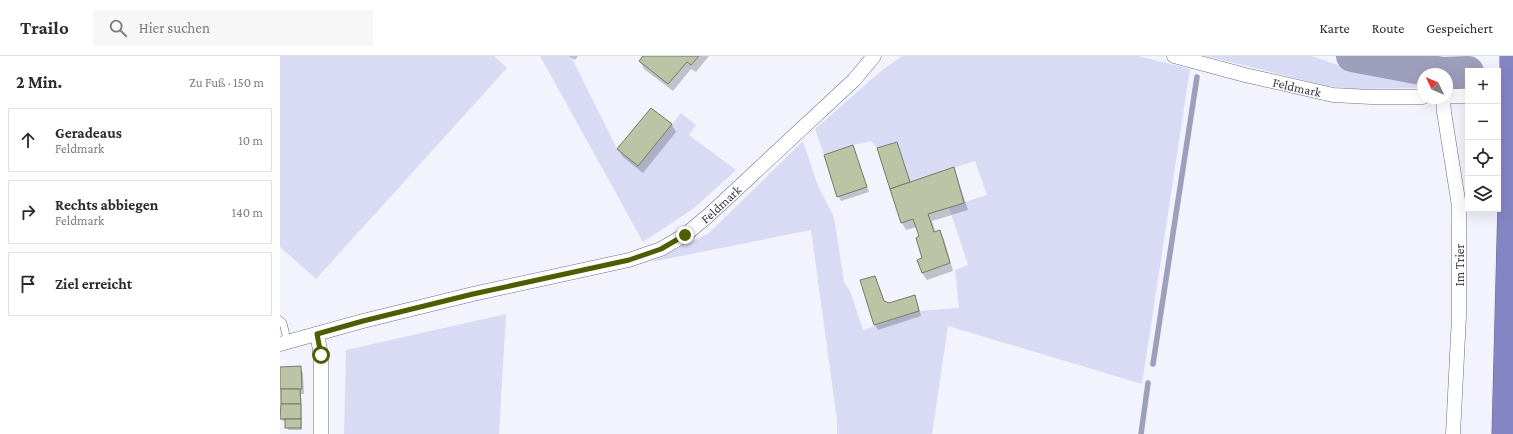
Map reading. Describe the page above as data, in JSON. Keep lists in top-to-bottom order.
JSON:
{
  "streets": {
    "street": ["Feldmark", "Im Trier"]
  },
  "north": "top left",
  "page": {
    "header": "Trailo",
    "search": "Hier suchen",
    "nav": ["Karte", "Route", "Gespeichert"],
    "heading": ["2 Min.", "Zu Fuß · 150 m"],
    "map_buttons": ["+", "−"],
    "list": [
      ["Geradeaus", "Feldmark", "10 m"],
      ["Rechts abbiegen", "Feldmark", "140 m"],
      "Ziel erreicht"
    ]
  }
}
